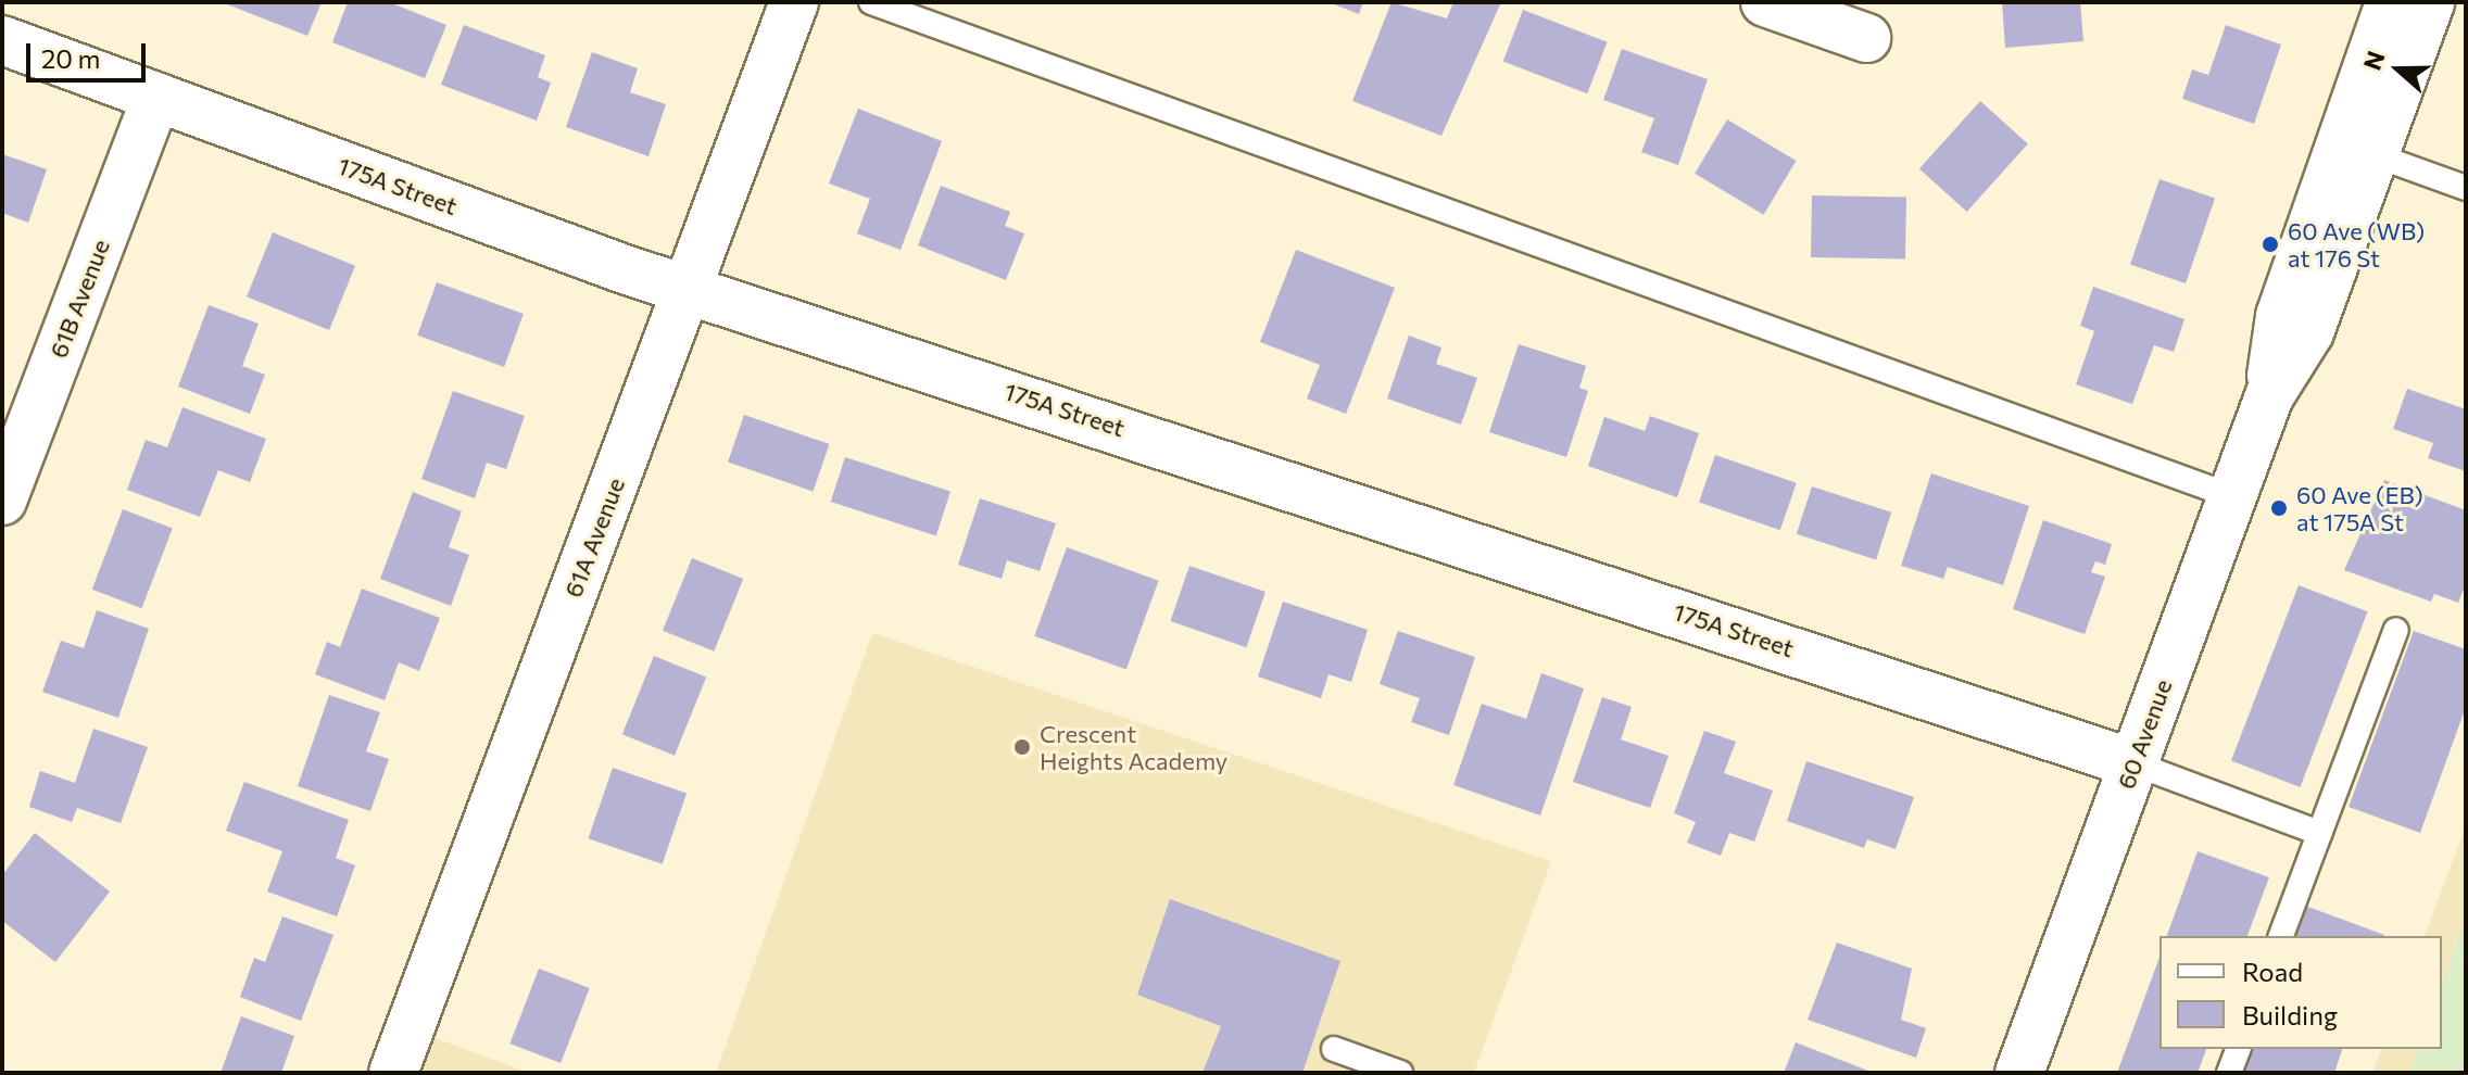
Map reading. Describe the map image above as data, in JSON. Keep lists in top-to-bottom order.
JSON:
{
  "streets": {
    "street": [
      "175A Street",
      "61B Avenue",
      "61A Avenue",
      "60 Avenue"
    ]
  },
  "crossings": [
    ["175A Street", "61B Avenue"],
    ["175A Street", "61A Avenue"],
    ["175A Street", "60 Avenue"]
  ],
  "places": ["60 Ave (WB) at 176 St", "60 Ave (EB) at 175A St", "Crescent Heights Academy"],
  "legend": ["Road", "Building"],
  "scale_bar": "20 m",
  "north": "left"
}
